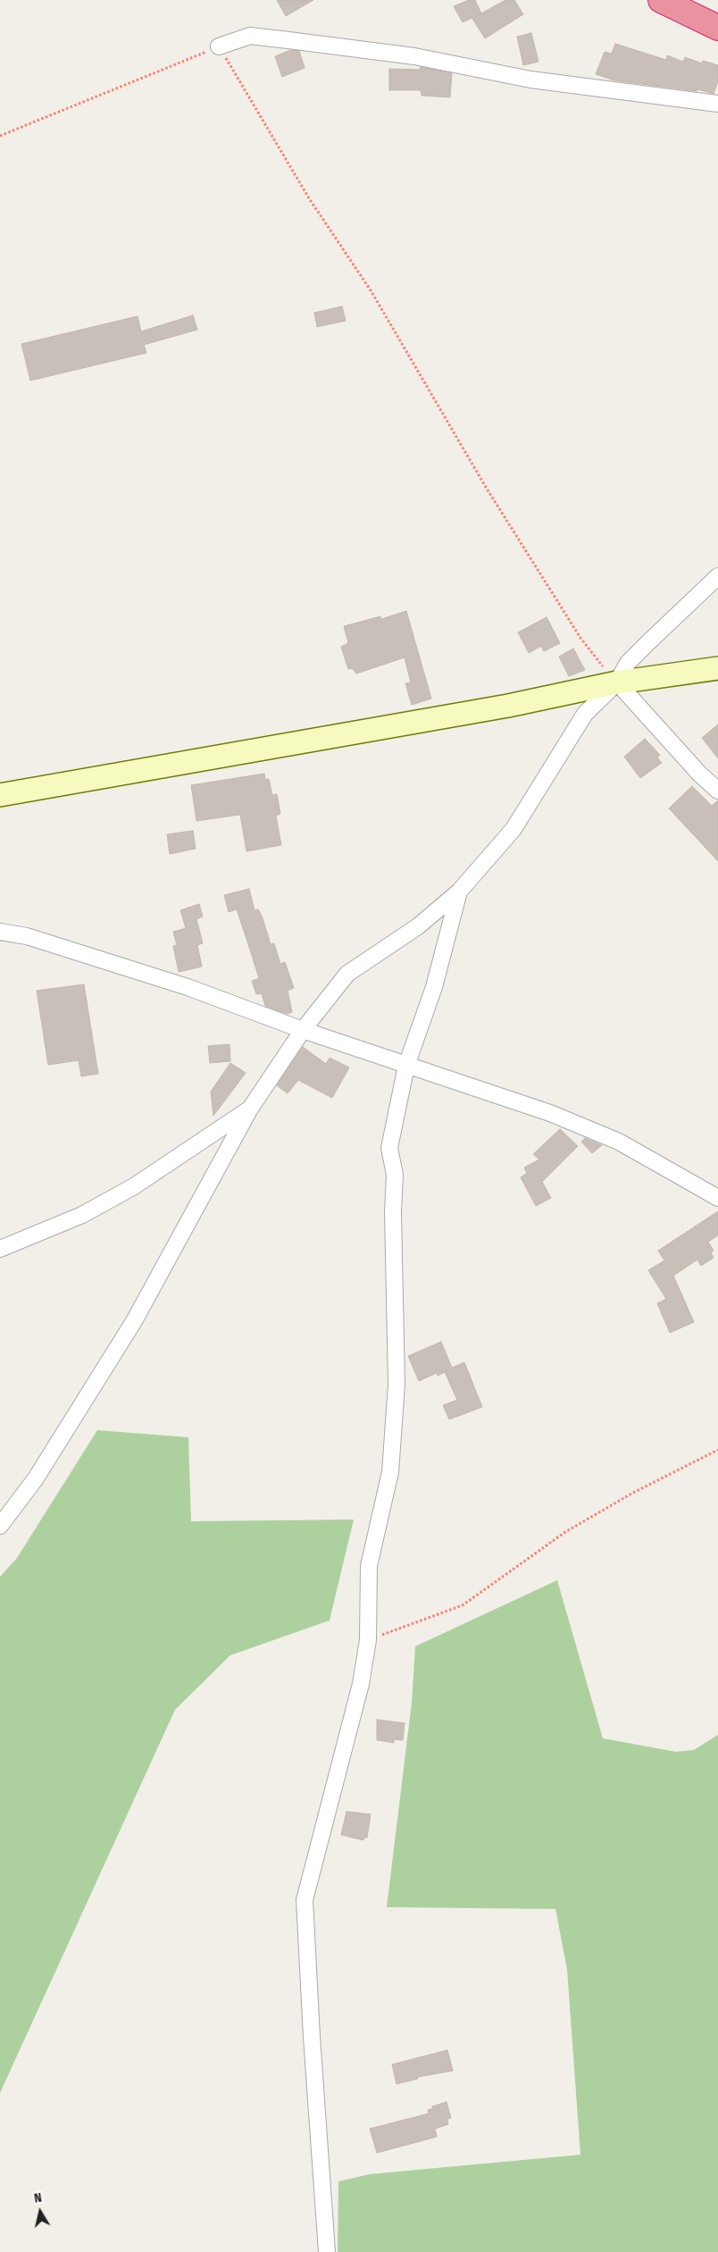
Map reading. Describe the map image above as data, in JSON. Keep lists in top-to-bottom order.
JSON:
{
  "north": "top"
}
